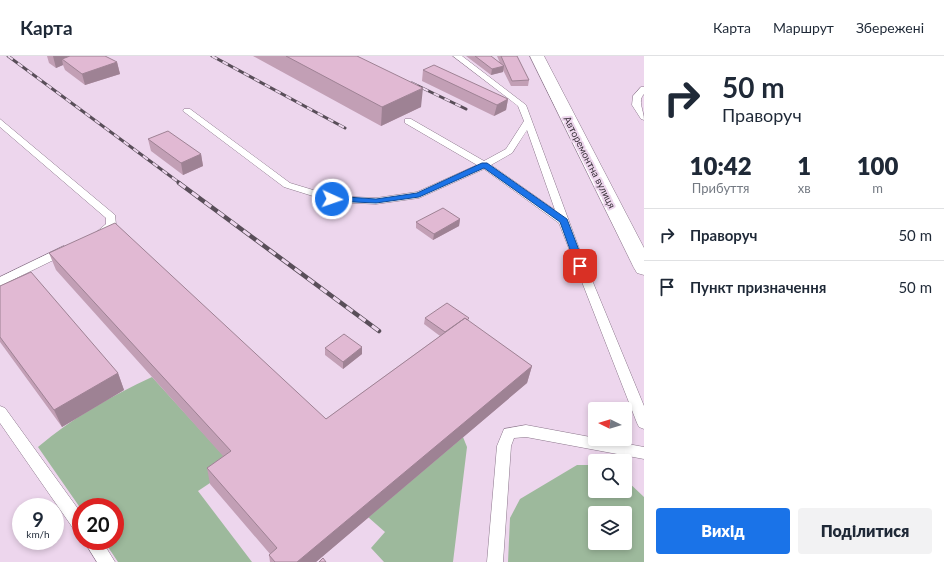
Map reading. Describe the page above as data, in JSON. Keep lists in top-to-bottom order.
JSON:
{
  "streets": {
    "street": ["Авторемонтна вулиця"]
  },
  "north": "left",
  "page": {
    "header": "Карта",
    "nav": ["Карта", "Маршрут", "Збережені"],
    "turn": ["50 m", "Праворуч"],
    "eta": [
      "10:42",
      "Прибуття",
      "1",
      "хв",
      "100",
      "m"
    ],
    "list": [
      {
        "name": "Праворуч",
        "value": "50 m"
      },
      {
        "name": "Пункт призначення",
        "value": "50 m"
      }
    ],
    "speed": "9 km/h",
    "limit": "20",
    "buttons": ["Вихід", "Поділитися"]
  }
}
